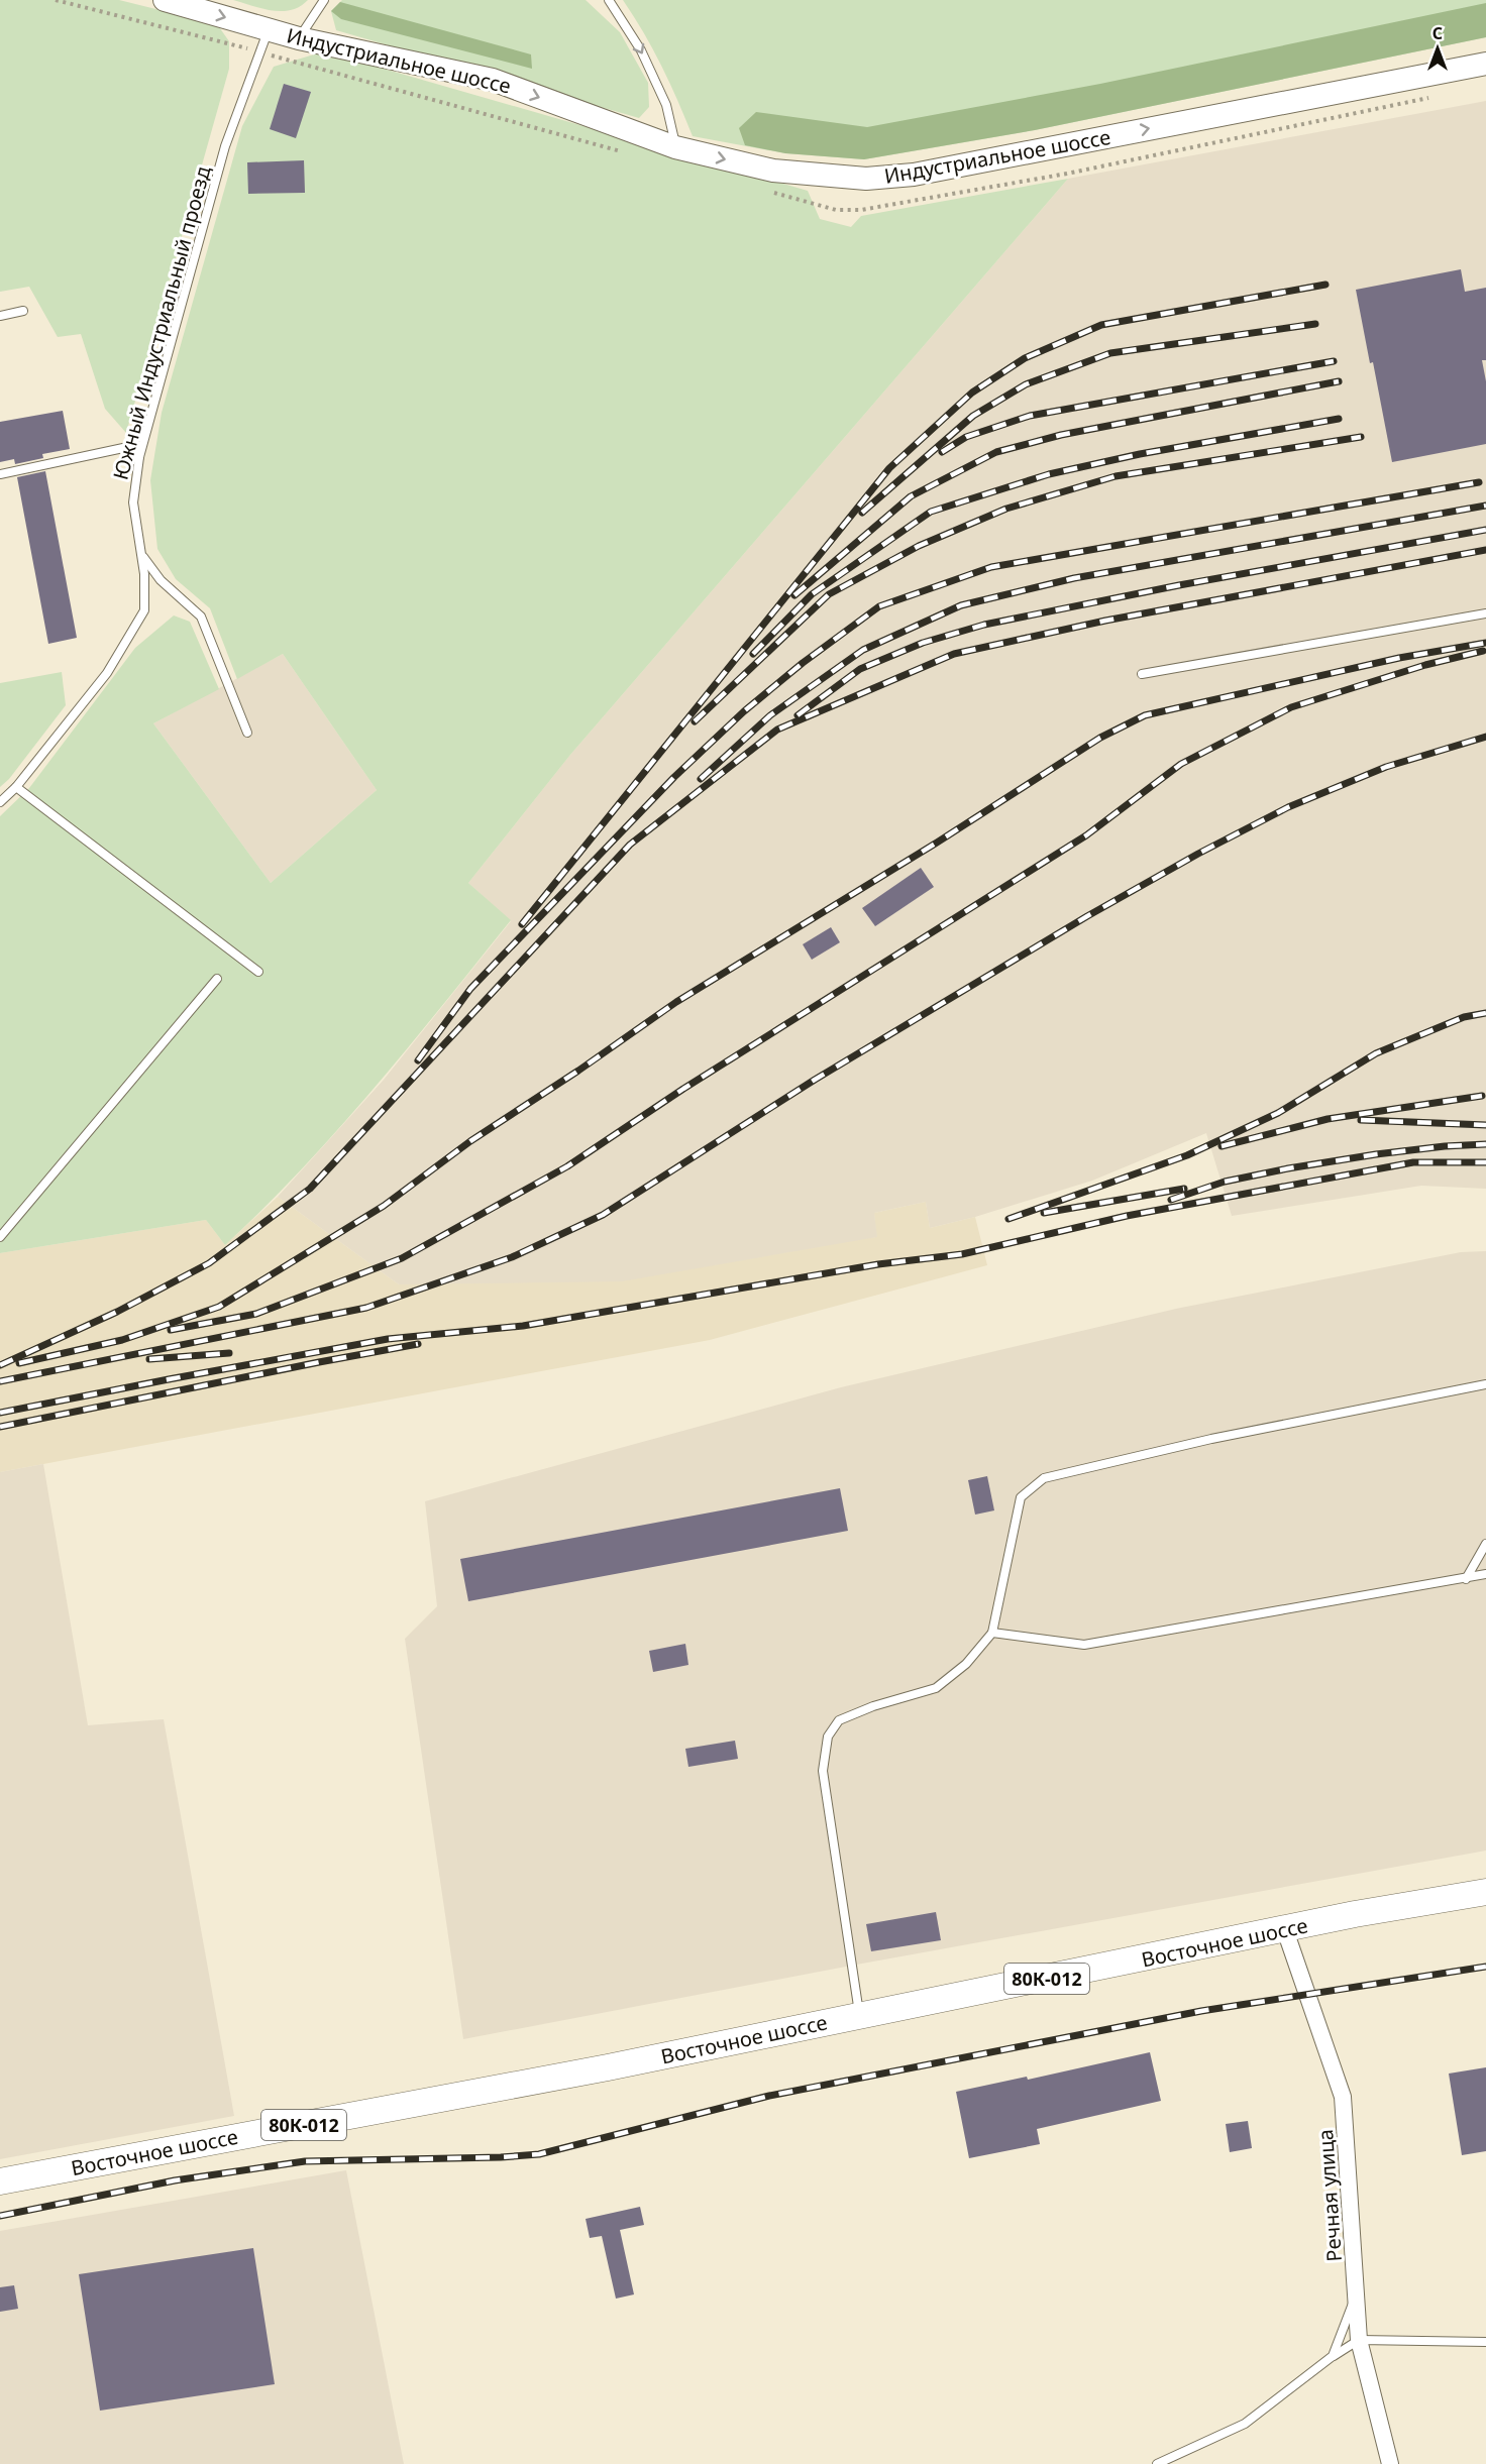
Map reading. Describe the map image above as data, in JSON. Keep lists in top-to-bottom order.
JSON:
{
  "streets": {
    "main road": ["Индустриальное шоссе", "Восточное шоссе", "80К-012"],
    "street": ["Речная улица"],
    "lane": ["Южный Индустриальный проезд"]
  },
  "crossings": [
    ["Индустриальное шоссе", "Южный Индустриальный проезд"],
    ["Восточное шоссе", "Речная улица"]
  ],
  "one_way": ["Индустриальное шоссе"],
  "north": "top"
}
